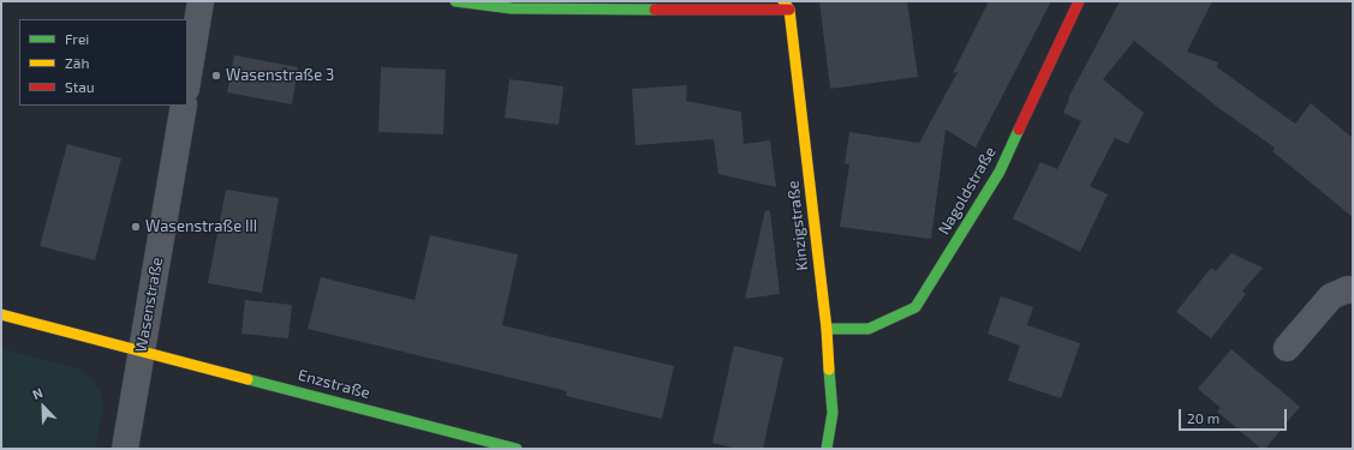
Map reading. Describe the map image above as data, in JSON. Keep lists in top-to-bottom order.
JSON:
{
  "streets": {
    "street": [
      "Nagoldstraße",
      "Kinzigstraße",
      "Wasenstraße",
      "Enzstraße"
    ]
  },
  "crossings": [
    ["Nagoldstraße", "Kinzigstraße"],
    ["Wasenstraße", "Enzstraße"]
  ],
  "places": ["Wasenstraße 3", "Wasenstraße III"],
  "legend": ["Frei", "Zäh", "Stau"],
  "scale_bar": "20 m",
  "north": "top left"
}
